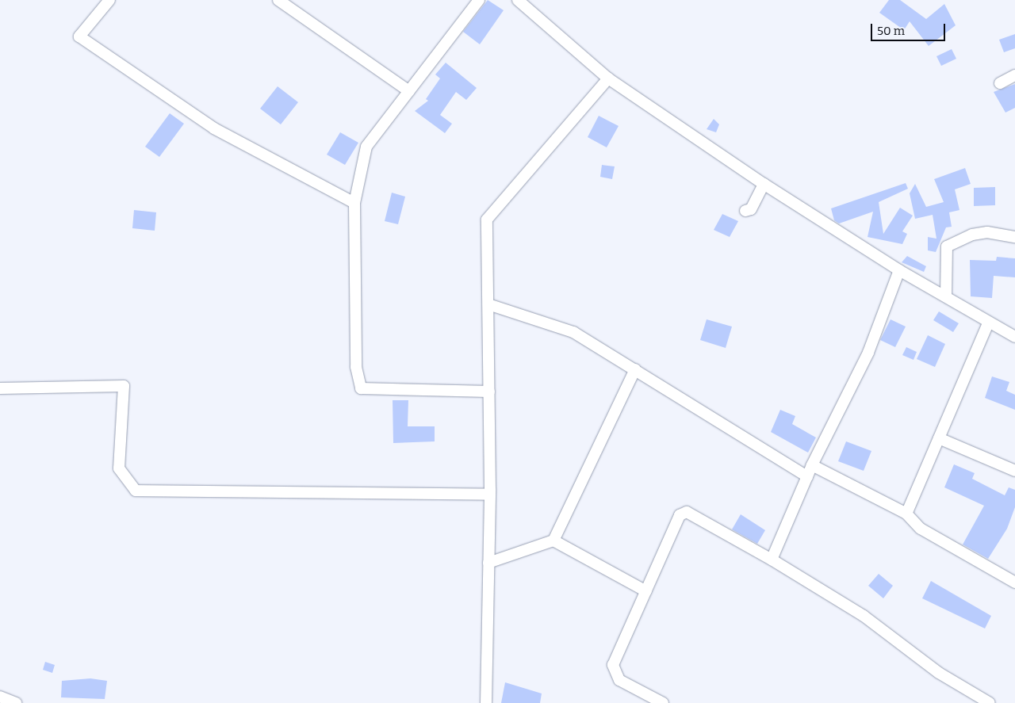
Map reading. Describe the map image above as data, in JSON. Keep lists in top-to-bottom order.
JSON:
{
  "scale_bar": "50 m"
}
